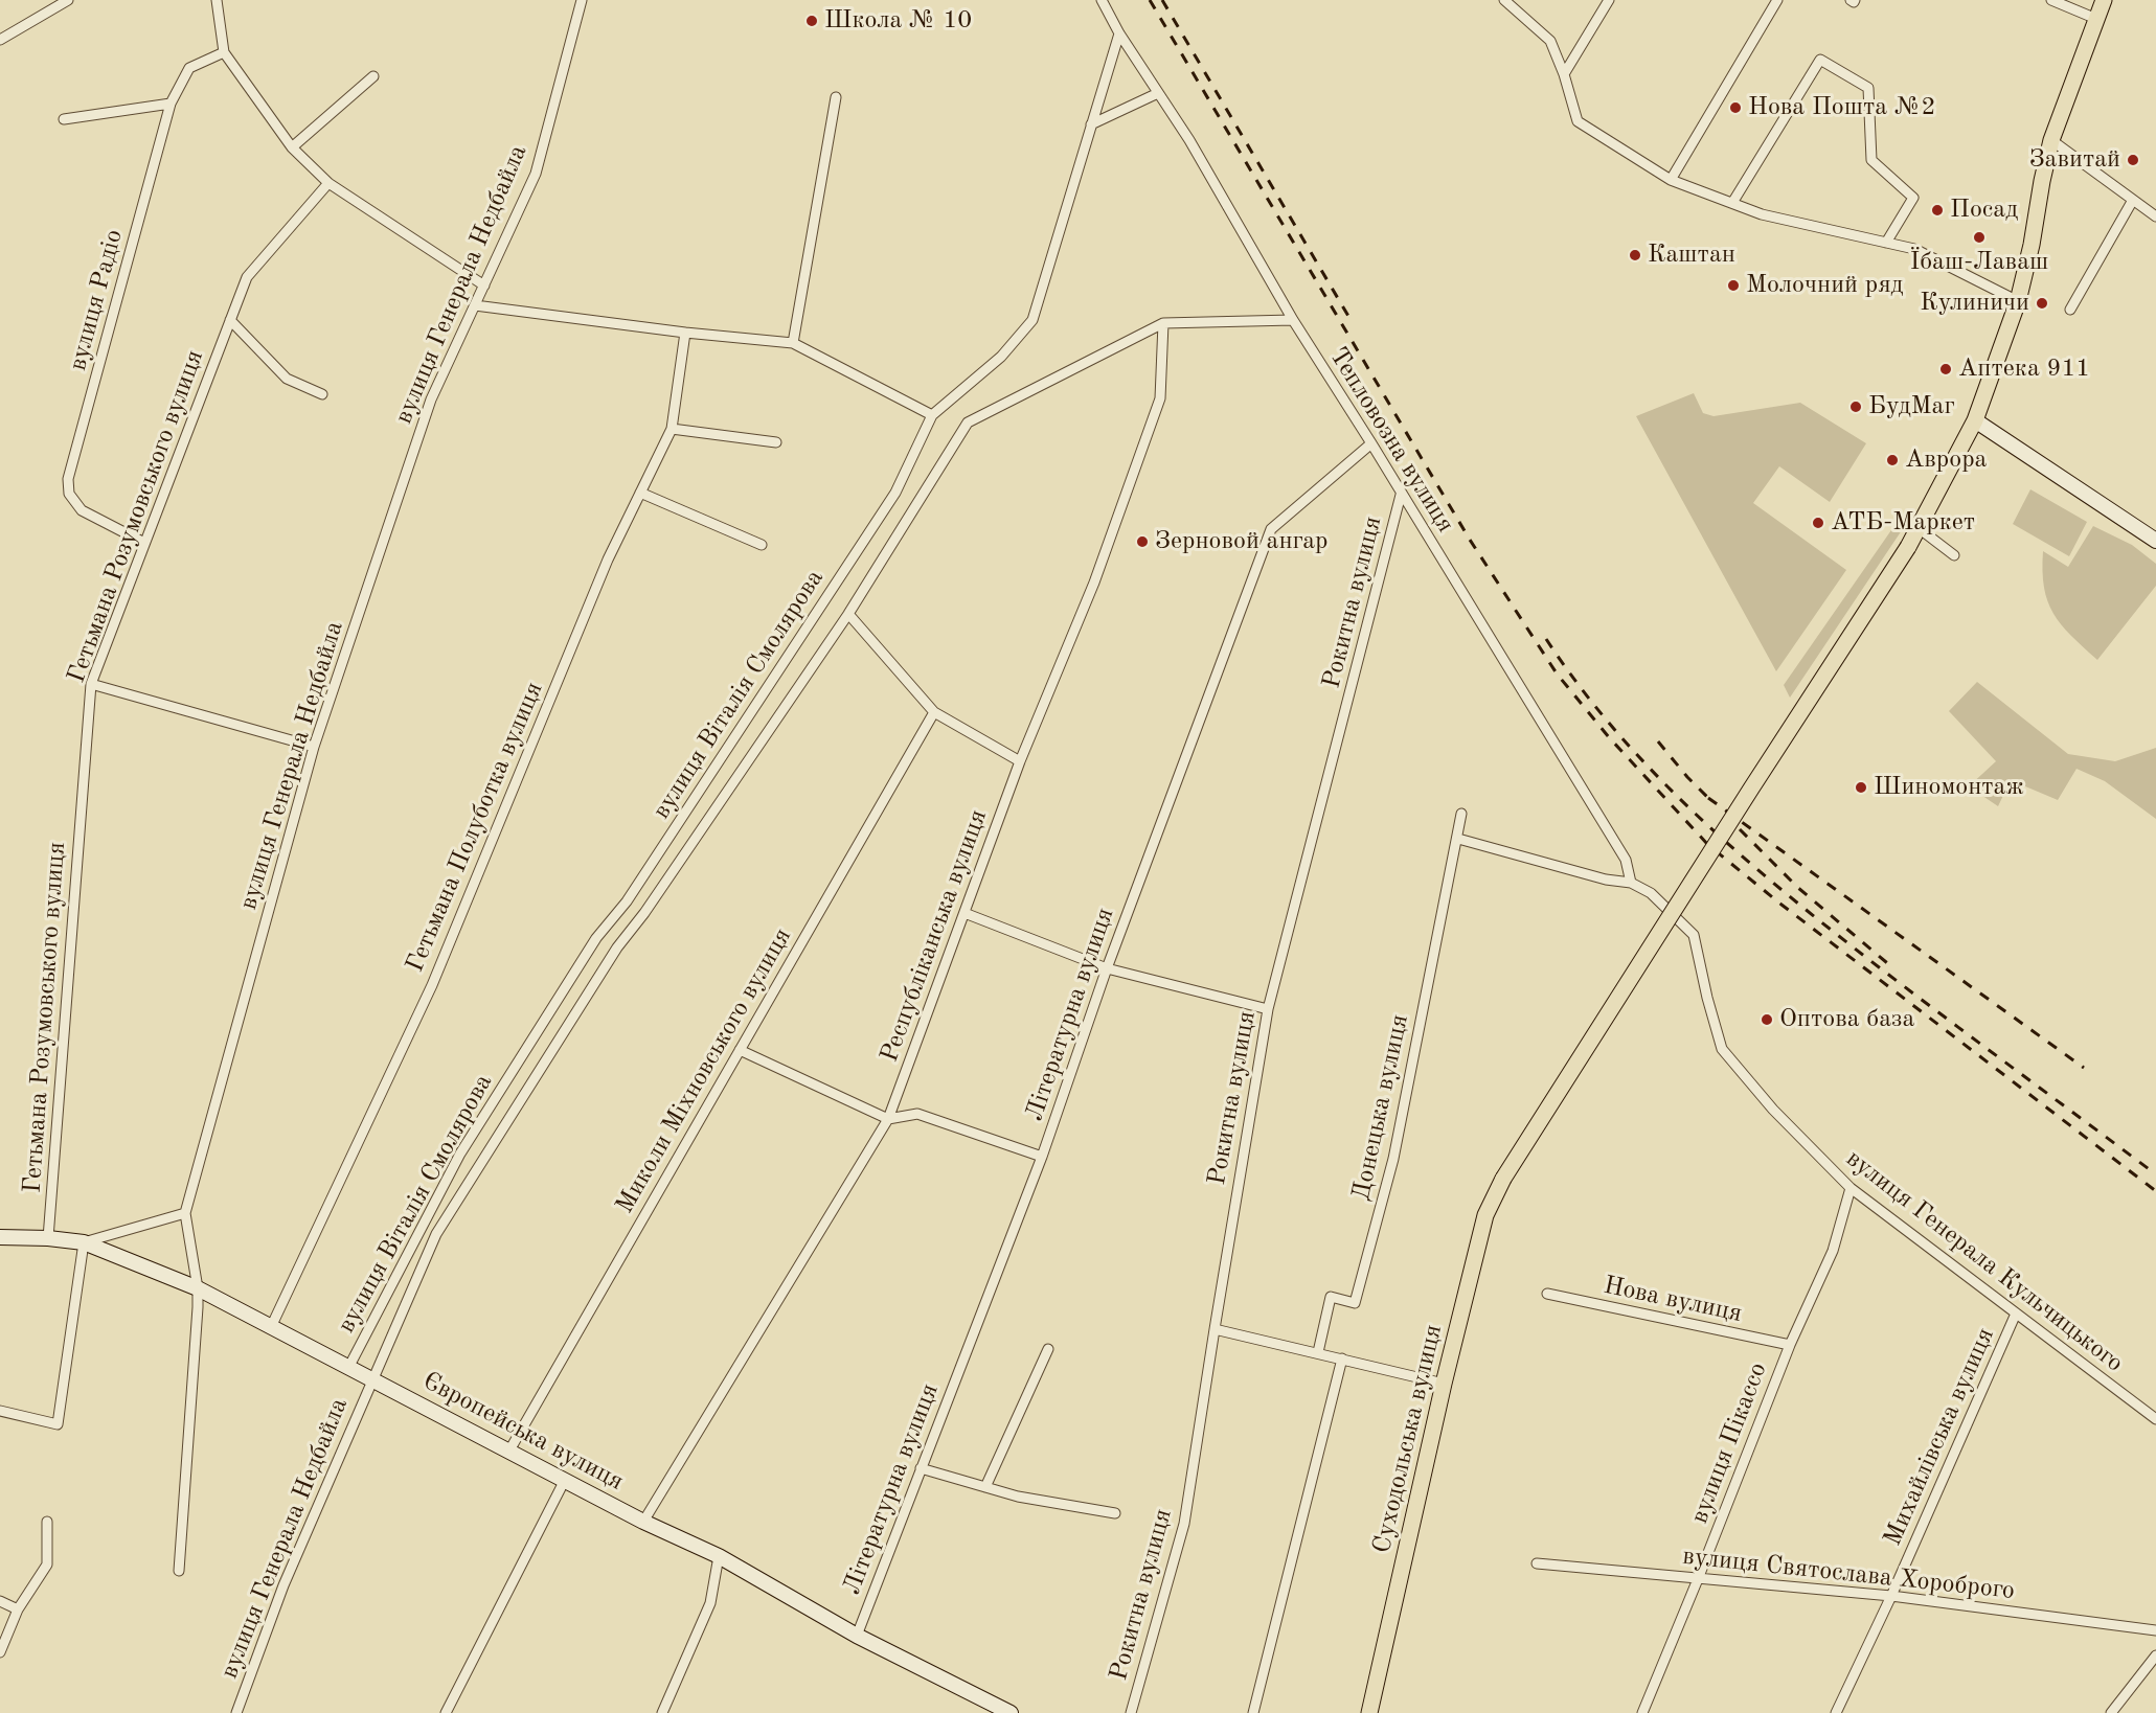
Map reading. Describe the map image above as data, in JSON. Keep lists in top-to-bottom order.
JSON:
{
  "streets": {
    "main road": ["Суходольська вулиця"],
    "street": [
      "вулиця Генерала Недбайла",
      "вулиця Радіо",
      "Тепловозна вулиця",
      "Гетьмана Розумовського вулиця",
      "Рокитна вулиця",
      "вулиця Віталія Смолярова",
      "Гетьмана Полуботка вулиця",
      "Республіканська вулиця",
      "Літературна вулиця",
      "Миколи Міхновського вулиця",
      "Донецька вулиця",
      "вулиця Генерала Кульчицького",
      "Нова вулиця",
      "Європейська вулиця",
      "Михайлівська вулиця",
      "вулиця Пікассо",
      "вулиця Святослава Хороброго"
    ]
  },
  "crossings": [
    ["вулиця Генерала Недбайла", "вулиця Віталія Смолярова"],
    ["вулиця Генерала Недбайла", "Європейська вулиця"],
    ["вулиця Радіо", "Гетьмана Розумовського вулиця"],
    ["Тепловозна вулиця", "Рокитна вулиця"],
    ["Тепловозна вулиця", "вулиця Віталія Смолярова"],
    ["Тепловозна вулиця", "Літературна вулиця"],
    ["Тепловозна вулиця", "вулиця Генерала Кульчицького"],
    ["Гетьмана Розумовського вулиця", "Європейська вулиця"],
    ["вулиця Віталія Смолярова", "Республіканська вулиця"],
    ["вулиця Віталія Смолярова", "Європейська вулиця"],
    ["Гетьмана Полуботка вулиця", "Європейська вулиця"],
    ["Республіканська вулиця", "Європейська вулиця"],
    ["Літературна вулиця", "Європейська вулиця"],
    ["Миколи Міхновського вулиця", "Європейська вулиця"],
    ["вулиця Генерала Кульчицького", "Михайлівська вулиця"],
    ["вулиця Генерала Кульчицького", "вулиця Пікассо"],
    ["Нова вулиця", "вулиця Пікассо"],
    ["Михайлівська вулиця", "вулиця Святослава Хороброго"],
    ["вулиця Пікассо", "вулиця Святослава Хороброго"]
  ],
  "places": [
    "Школа № 10",
    "Нова Пошта №2",
    "Завитай",
    "Посад",
    "Їбаш-Лаваш",
    "Каштан",
    "Молочний ряд",
    "Кулиничи",
    "Аптека 911",
    "БудМаг",
    "Аврора",
    "АТБ-Маркет",
    "Зерновой ангар",
    "Шиномонтаж",
    "Оптова база"
  ]
}
